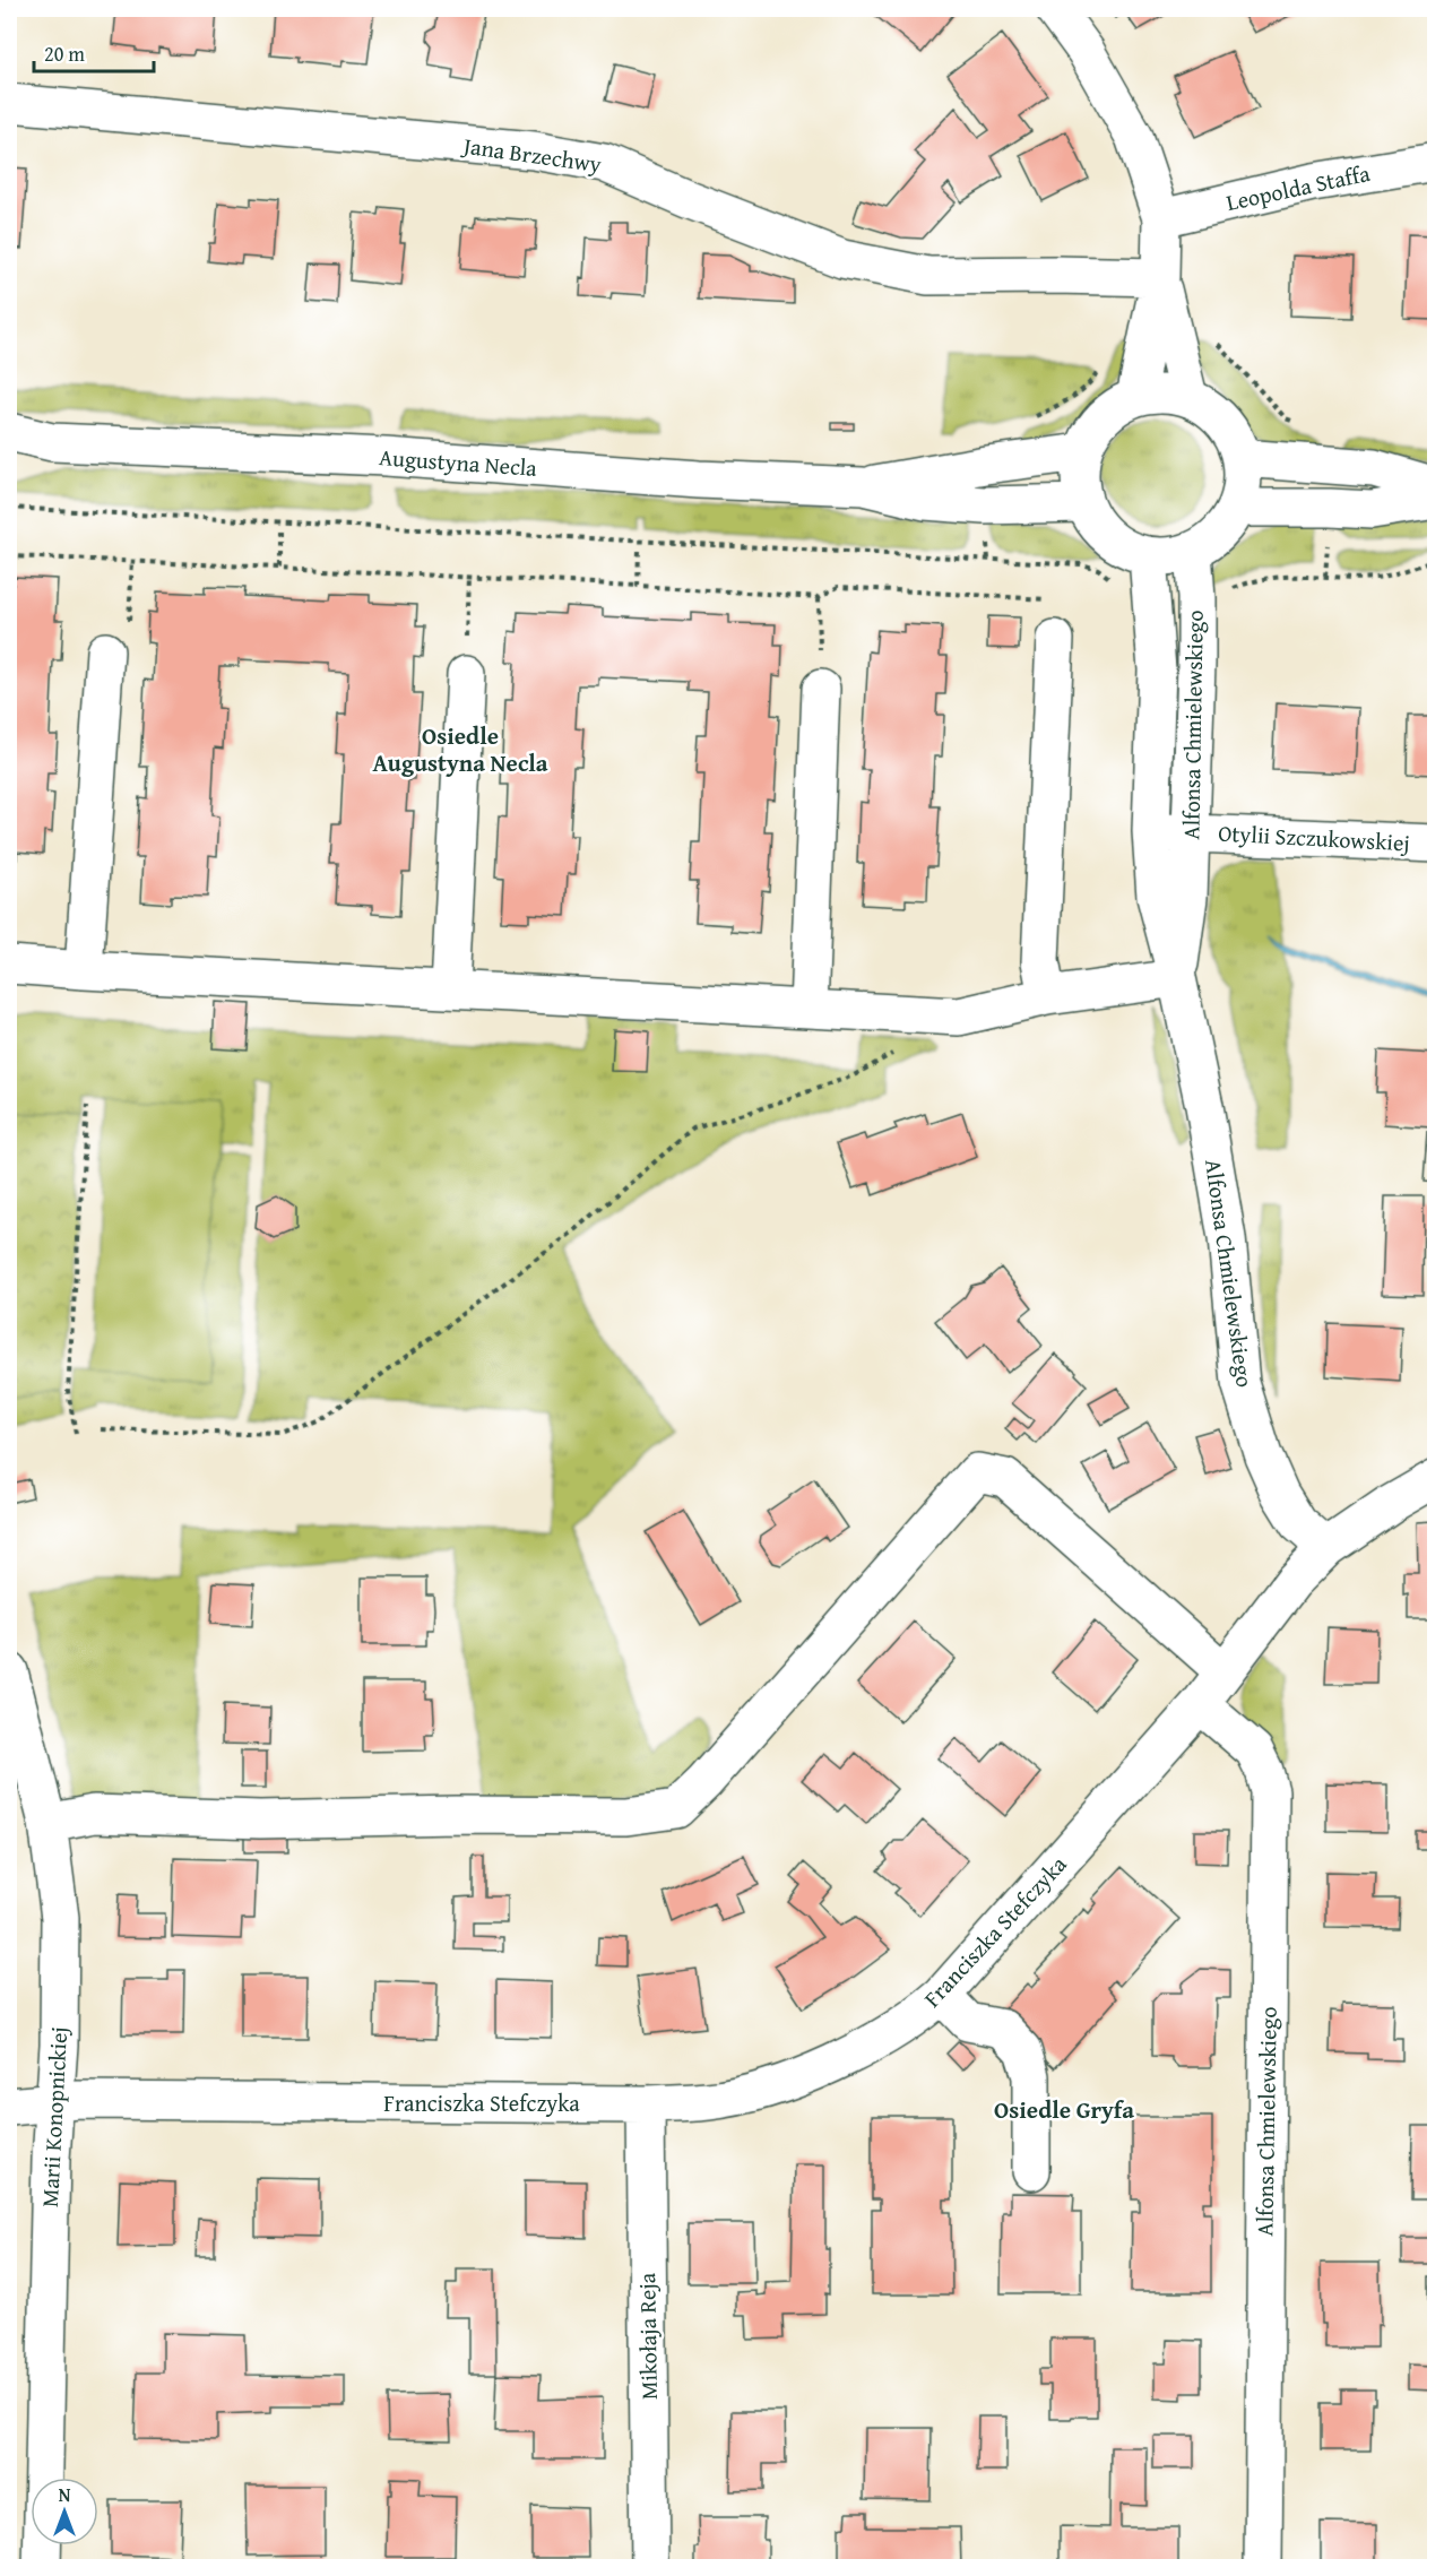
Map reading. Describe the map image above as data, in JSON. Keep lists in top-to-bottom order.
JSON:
{
  "streets": {
    "street": [
      "Jana Brzechwy",
      "Leopolda Staffa",
      "Augustyna Necla",
      "Alfonsa Chmielewskiego",
      "Otylii Szczukowskiej",
      "Franciszka Stefczyka",
      "Marii Konopnickiej",
      "Mikołaja Reja"
    ]
  },
  "crossings": [
    ["Augustyna Necla", "Alfonsa Chmielewskiego"],
    ["Alfonsa Chmielewskiego", "Otylii Szczukowskiej"],
    ["Alfonsa Chmielewskiego", "Franciszka Stefczyka"],
    ["Franciszka Stefczyka", "Marii Konopnickiej"],
    ["Franciszka Stefczyka", "Mikołaja Reja"]
  ],
  "districts": ["Osiedle Augustyna Necla", "Osiedle Gryfa"],
  "scale_bar": "20 m",
  "north": "top"
}
